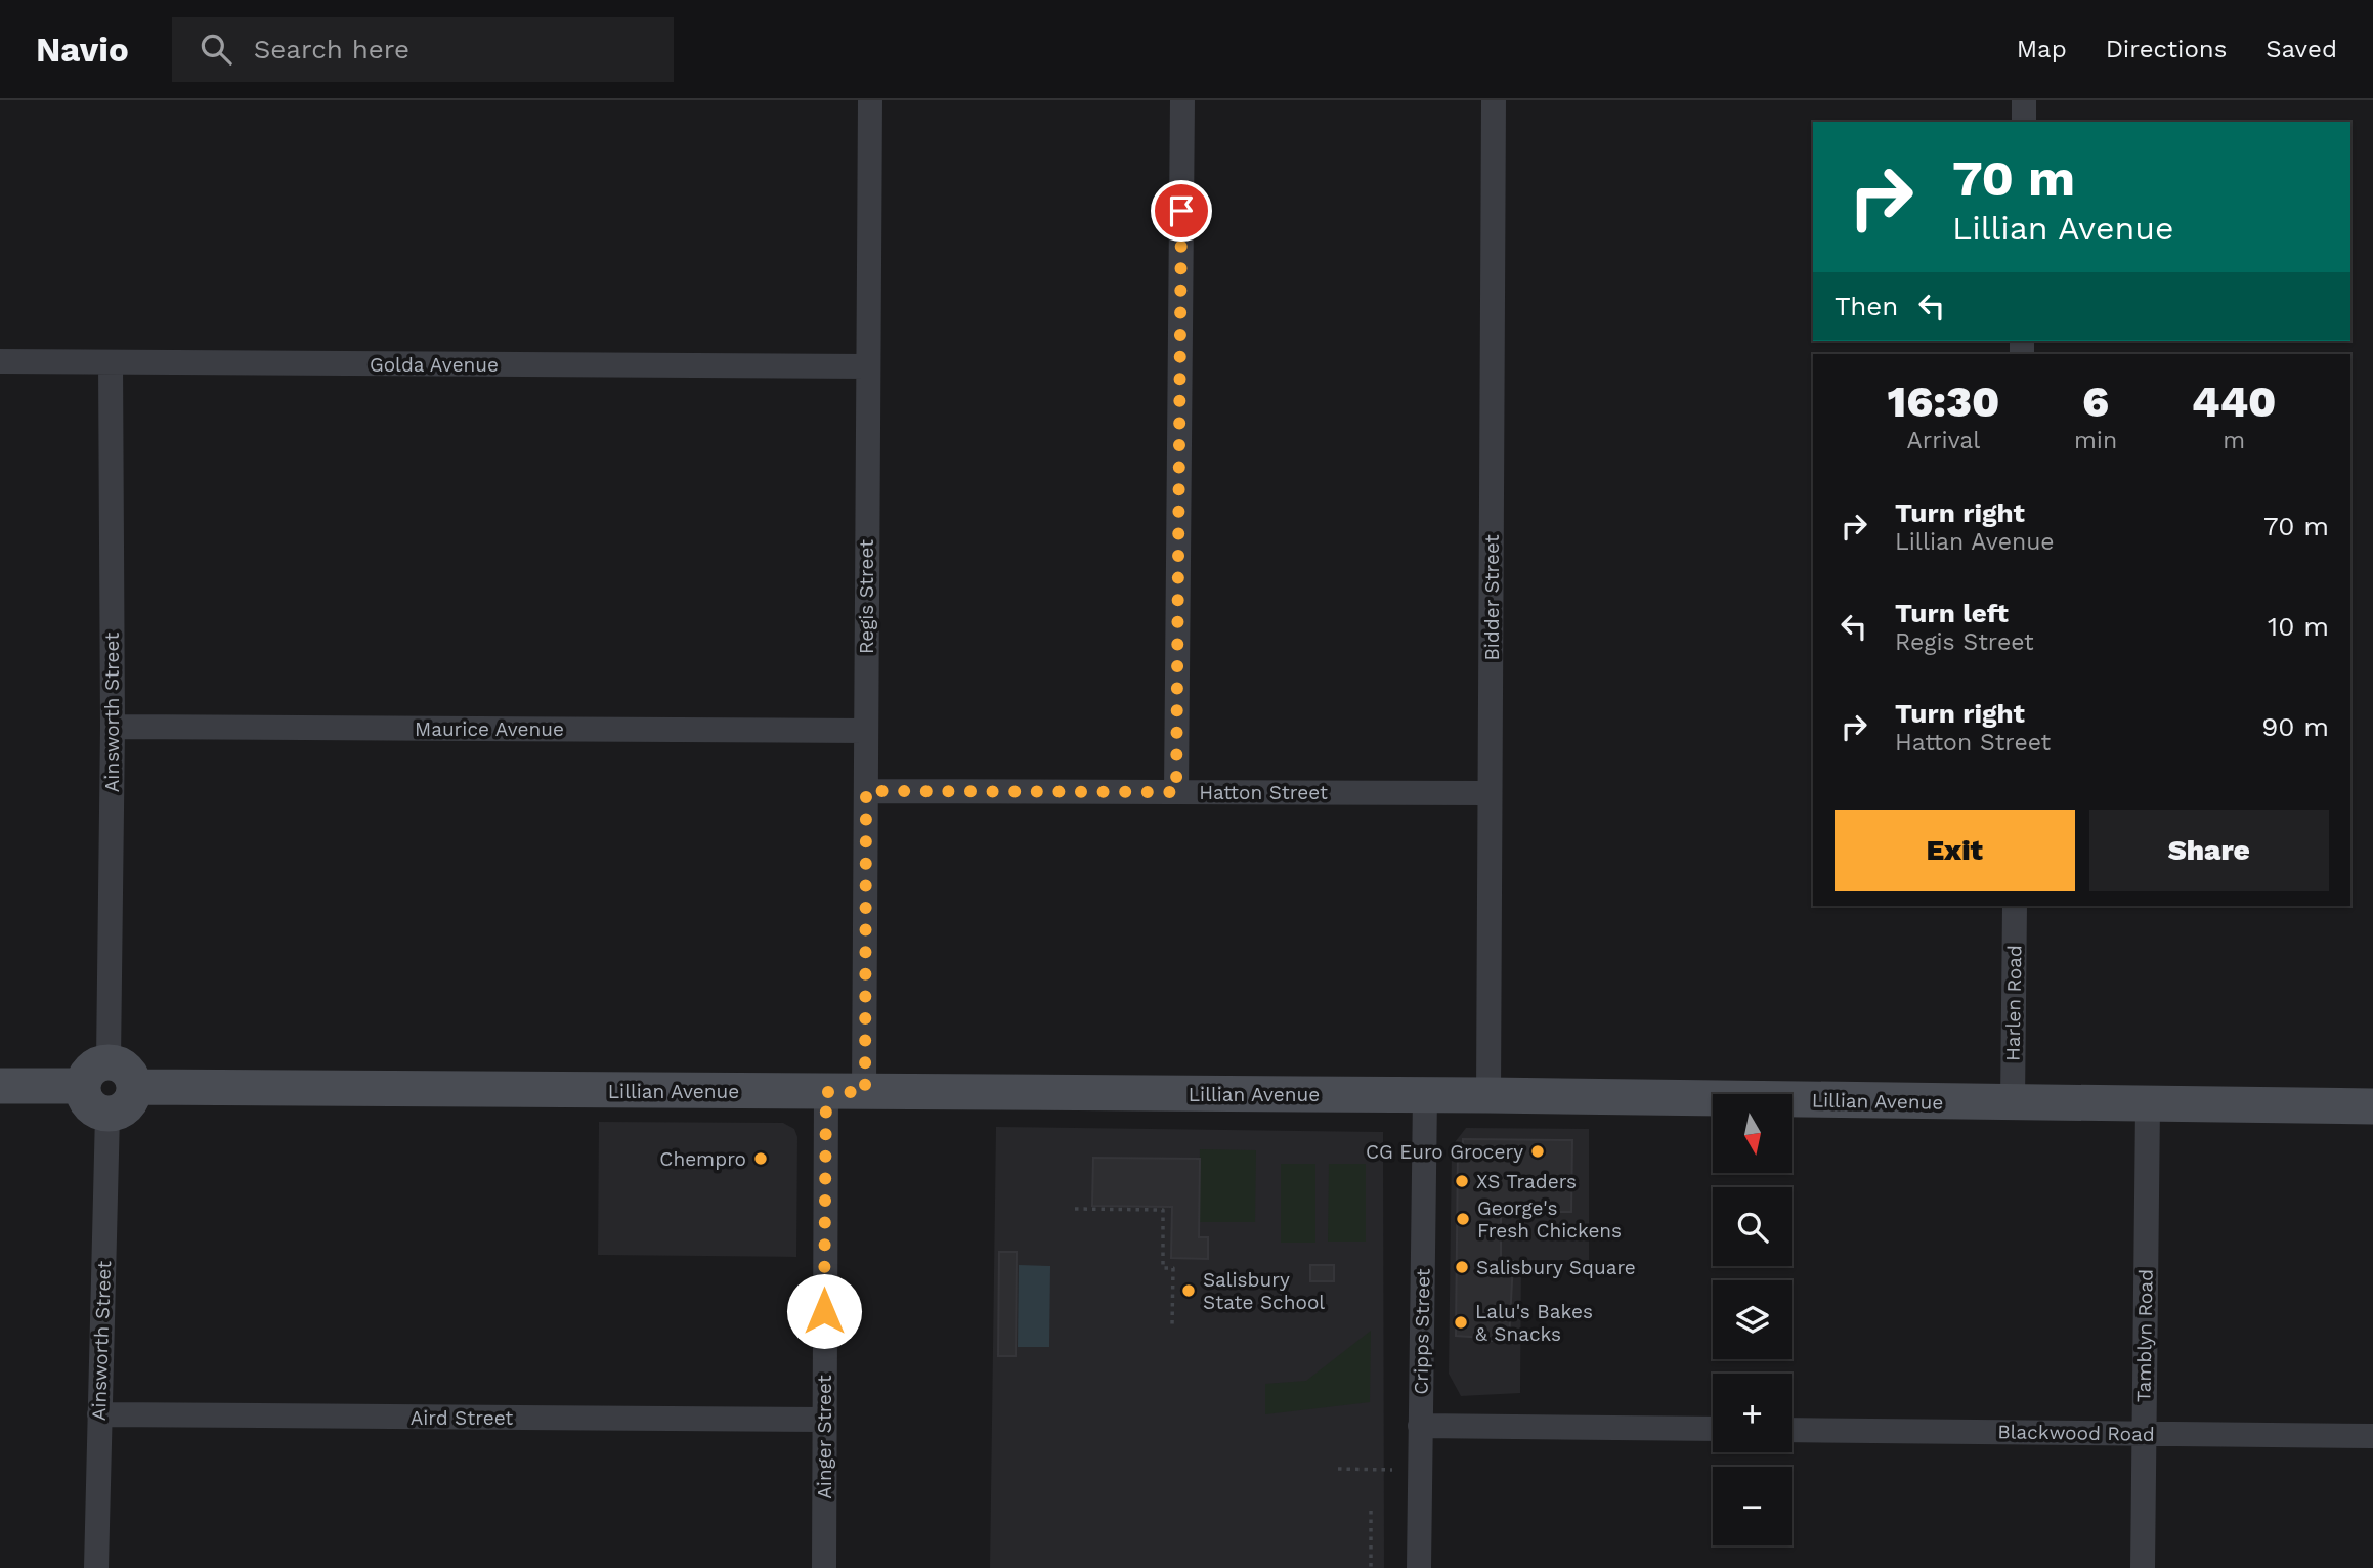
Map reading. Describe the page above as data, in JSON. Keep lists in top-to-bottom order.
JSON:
{
  "streets": {
    "street": [
      "Golda Avenue",
      "Regis Street",
      "Bidder Street",
      "Ainsworth Street",
      "Maurice Avenue",
      "Hatton Street",
      "Harlen Road",
      "Lillian Avenue",
      "Cripps Street",
      "Tamblyn Road",
      "Aird Street",
      "Blackwood Road",
      "Ainger Street"
    ]
  },
  "crossings": [
    ["Golda Avenue", "Regis Street"],
    ["Golda Avenue", "Ainsworth Street"],
    ["Regis Street", "Maurice Avenue"],
    ["Regis Street", "Hatton Street"],
    ["Regis Street", "Lillian Avenue"],
    ["Bidder Street", "Hatton Street"],
    ["Bidder Street", "Lillian Avenue"],
    ["Ainsworth Street", "Maurice Avenue"],
    ["Ainsworth Street", "Lillian Avenue"],
    ["Ainsworth Street", "Aird Street"],
    ["Harlen Road", "Lillian Avenue"],
    ["Lillian Avenue", "Cripps Street"],
    ["Lillian Avenue", "Tamblyn Road"],
    ["Lillian Avenue", "Ainger Street"],
    ["Tamblyn Road", "Blackwood Road"],
    ["Aird Street", "Ainger Street"]
  ],
  "places": [
    "CG Euro Grocery",
    "Chempro",
    "XS Traders",
    "George's Fresh Chickens",
    "Salisbury Square",
    "Salisbury State School",
    "Lalu's Bakes & Snacks"
  ],
  "north": "bottom",
  "page": {
    "header": "Navio",
    "search": "Search here",
    "nav": ["Map", "Directions", "Saved"],
    "turn": ["70 m", "Lillian Avenue"],
    "then": "Then",
    "eta": [
      "16:30",
      "Arrival",
      "6",
      "min",
      "440",
      "m"
    ],
    "list": [
      {
        "name": "Turn right",
        "note": "Lillian Avenue",
        "value": "70 m"
      },
      {
        "name": "Turn left",
        "note": "Regis Street",
        "value": "10 m"
      },
      {
        "name": "Turn right",
        "note": "Hatton Street",
        "value": "90 m"
      }
    ],
    "buttons": ["Exit", "Share"],
    "map_buttons": ["+", "−"]
  }
}
